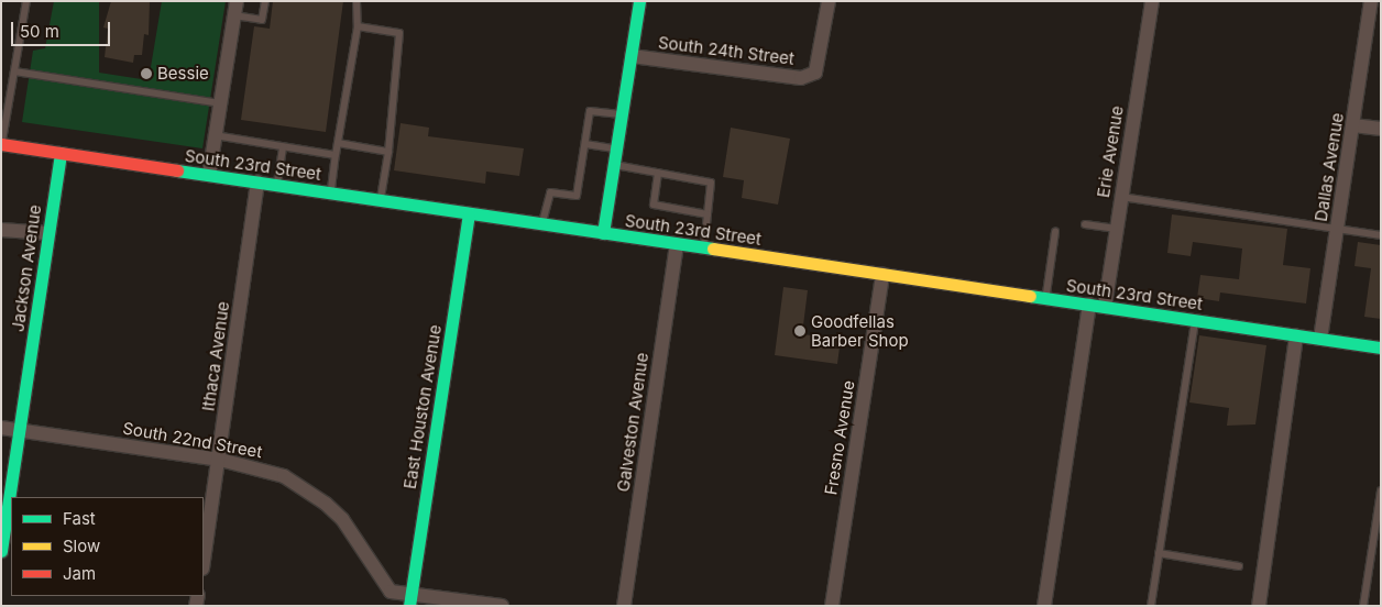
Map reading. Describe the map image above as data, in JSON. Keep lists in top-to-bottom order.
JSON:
{
  "streets": {
    "main road": ["South 23rd Street", "Jackson Avenue", "East Houston Avenue"],
    "street": [
      "South 24th Street",
      "Erie Avenue",
      "Dallas Avenue",
      "Ithaca Avenue",
      "Galveston Avenue",
      "Fresno Avenue",
      "South 22nd Street"
    ]
  },
  "crossings": [
    ["Erie Avenue", "South 23rd Street"],
    ["South 23rd Street", "Dallas Avenue"],
    ["South 23rd Street", "Jackson Avenue"],
    ["South 23rd Street", "Ithaca Avenue"],
    ["South 23rd Street", "East Houston Avenue"],
    ["South 23rd Street", "Galveston Avenue"],
    ["South 23rd Street", "Fresno Avenue"],
    ["Jackson Avenue", "South 22nd Street"],
    ["Ithaca Avenue", "South 22nd Street"],
    ["East Houston Avenue", "South 22nd Street"]
  ],
  "places": ["Bessie", "Goodfellas Barber Shop"],
  "legend": ["Fast", "Slow", "Jam"],
  "scale_bar": "50 m"
}
